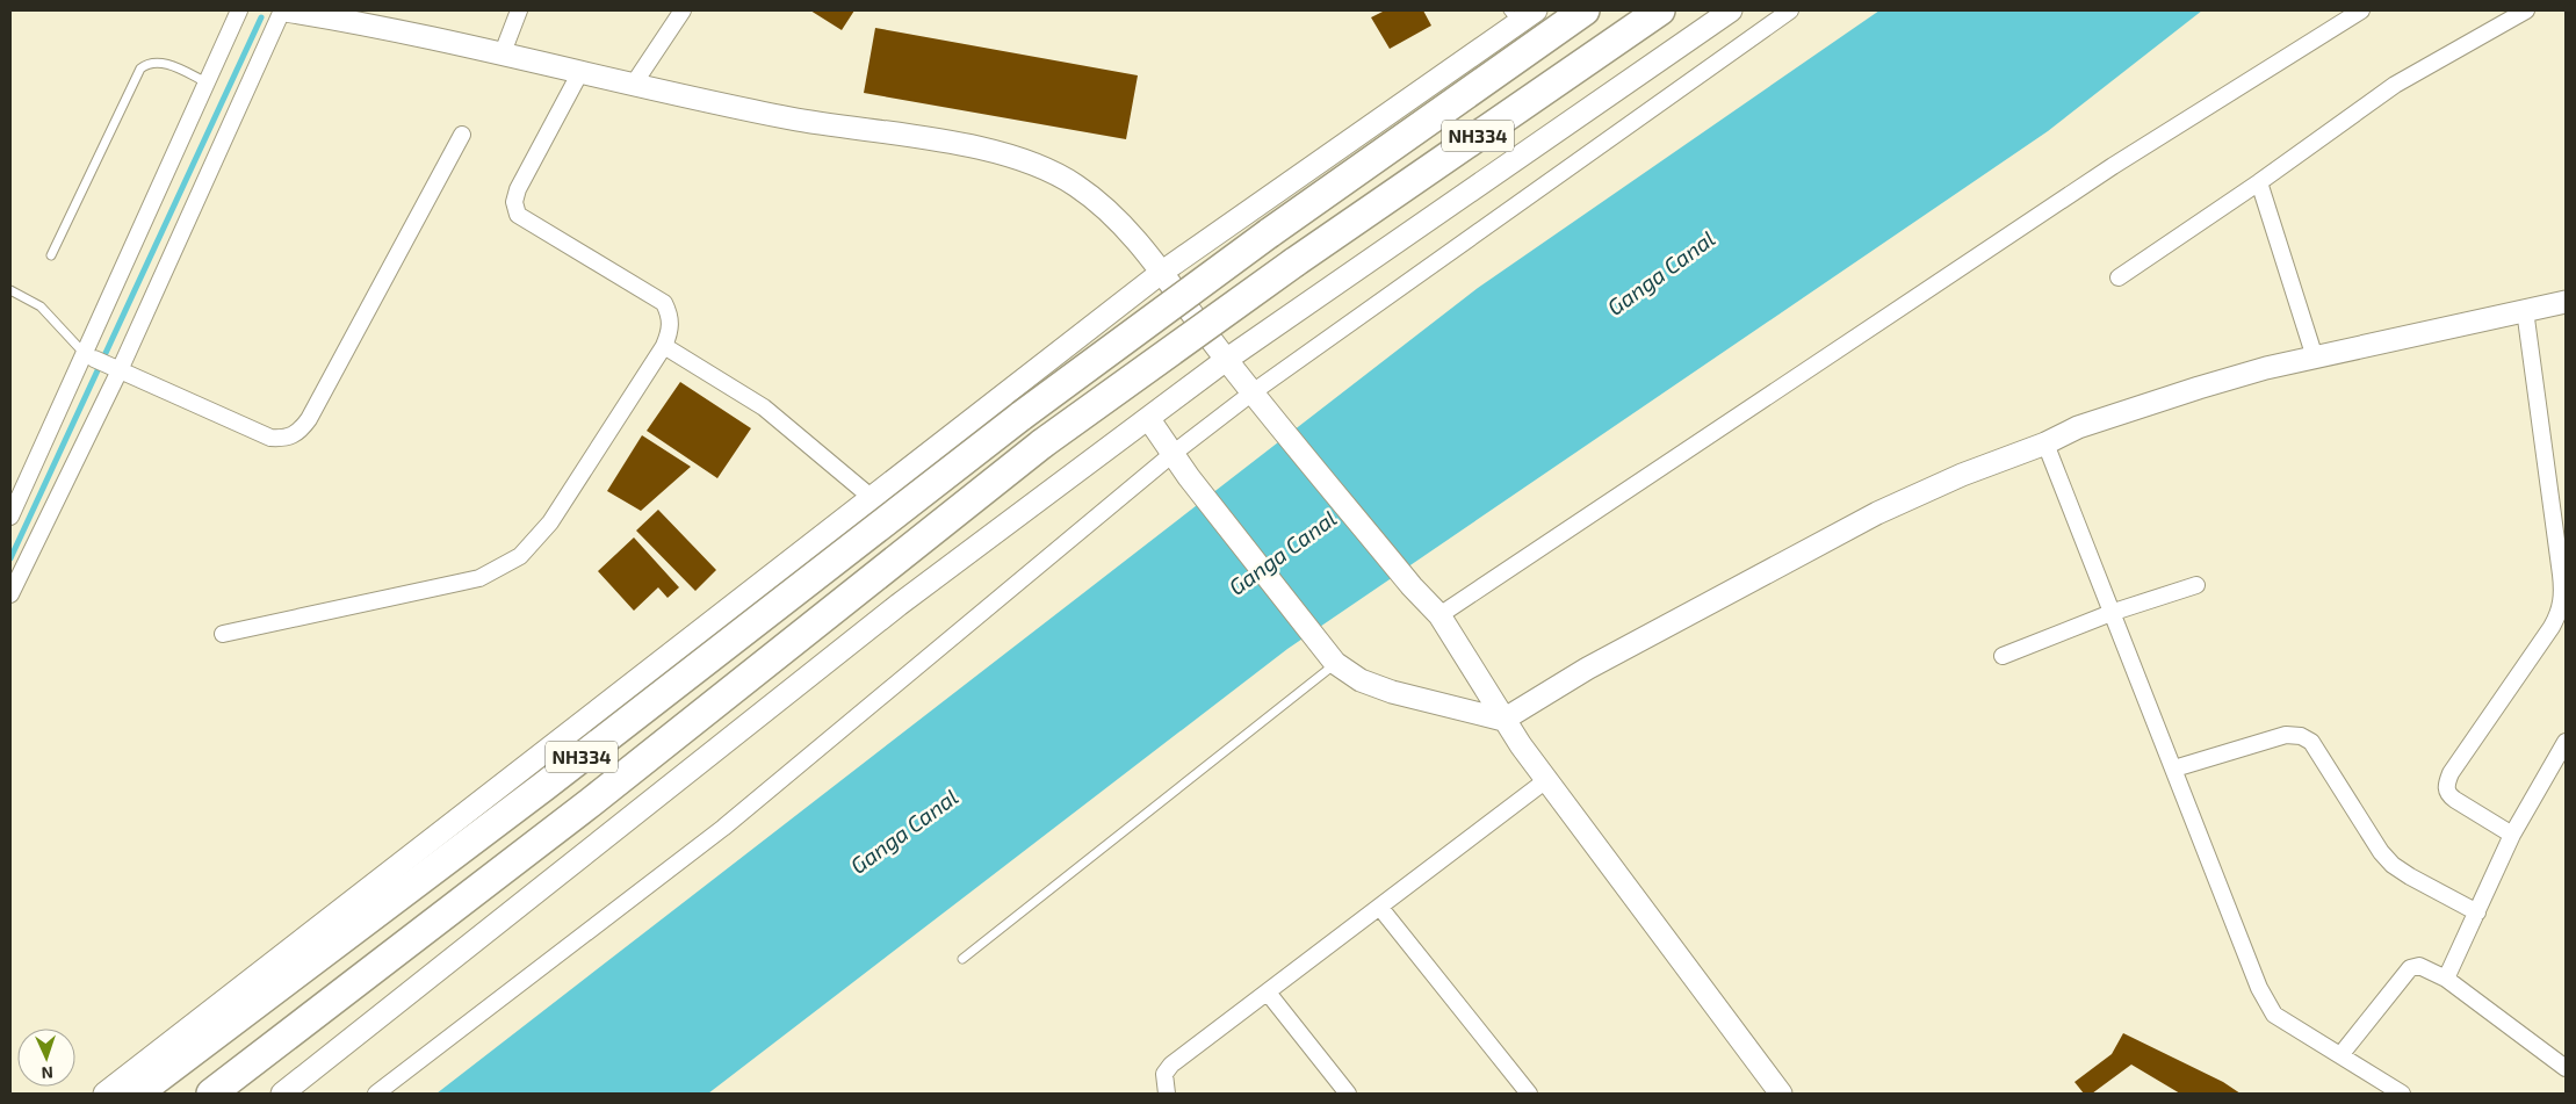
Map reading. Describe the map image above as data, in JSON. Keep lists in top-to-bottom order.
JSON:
{
  "streets": {
    "highway": ["NH334"]
  },
  "water": ["Ganga Canal"],
  "north": "bottom"
}
